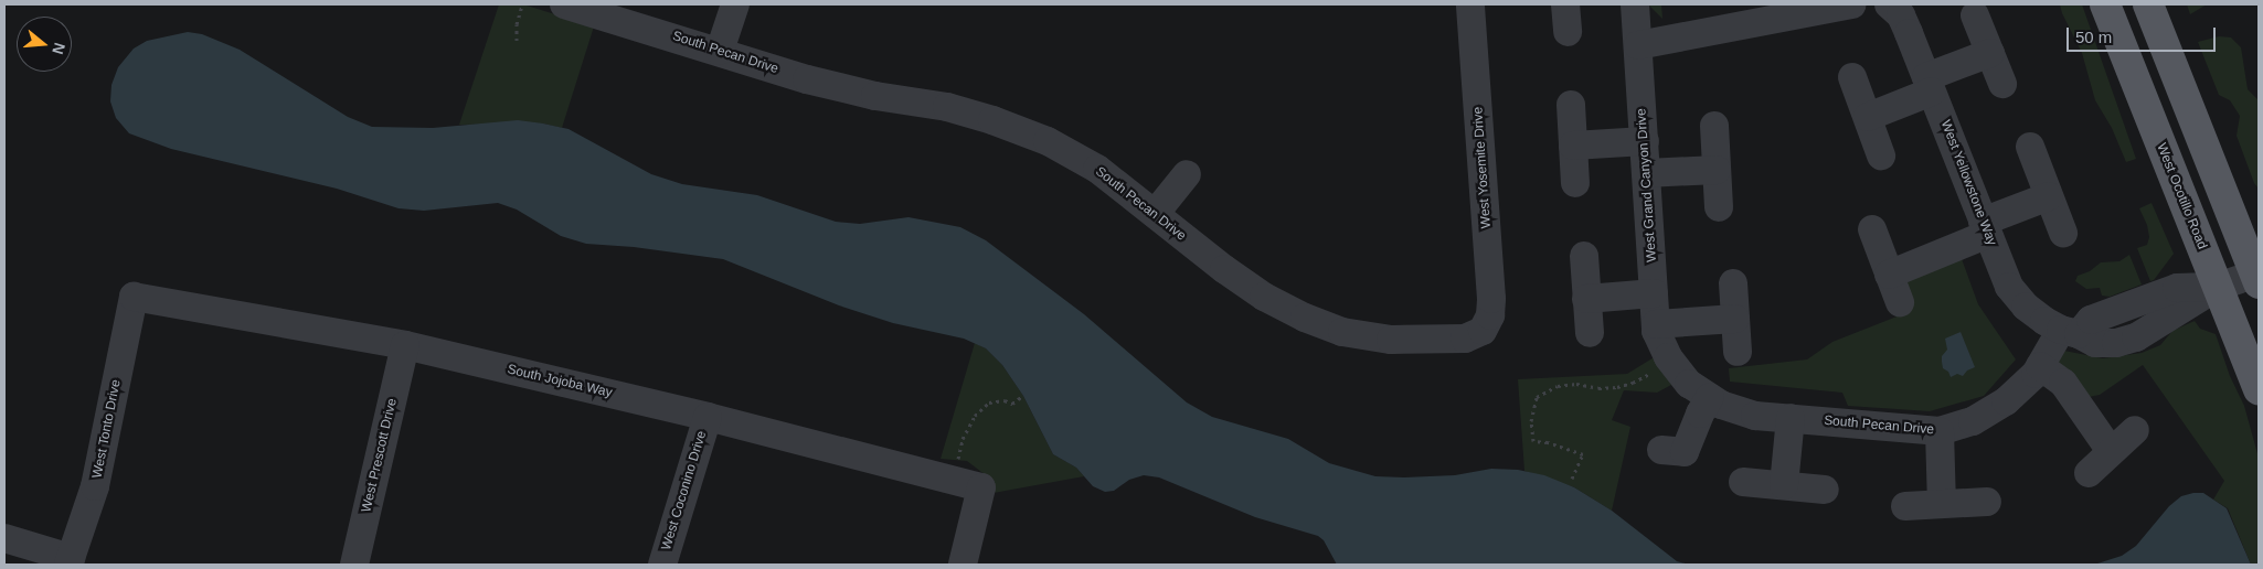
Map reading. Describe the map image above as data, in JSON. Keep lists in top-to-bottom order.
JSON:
{
  "streets": {
    "main road": ["West Ocotillo Road"],
    "street": [
      "South Pecan Drive",
      "West Yosemite Drive",
      "West Yellowstone Way",
      "West Grand Canyon Drive",
      "South Jojoba Way",
      "West Tonto Drive",
      "West Prescott Drive",
      "West Coconino Drive"
    ]
  },
  "crossings": [
    ["South Pecan Drive", "West Yosemite Drive"],
    ["South Pecan Drive", "West Yellowstone Way"],
    ["South Pecan Drive", "West Grand Canyon Drive"],
    ["South Pecan Drive", "West Ocotillo Road"],
    ["South Jojoba Way", "West Tonto Drive"],
    ["South Jojoba Way", "West Prescott Drive"],
    ["South Jojoba Way", "West Coconino Drive"]
  ],
  "scale_bar": "50 m",
  "north": "right"
}
